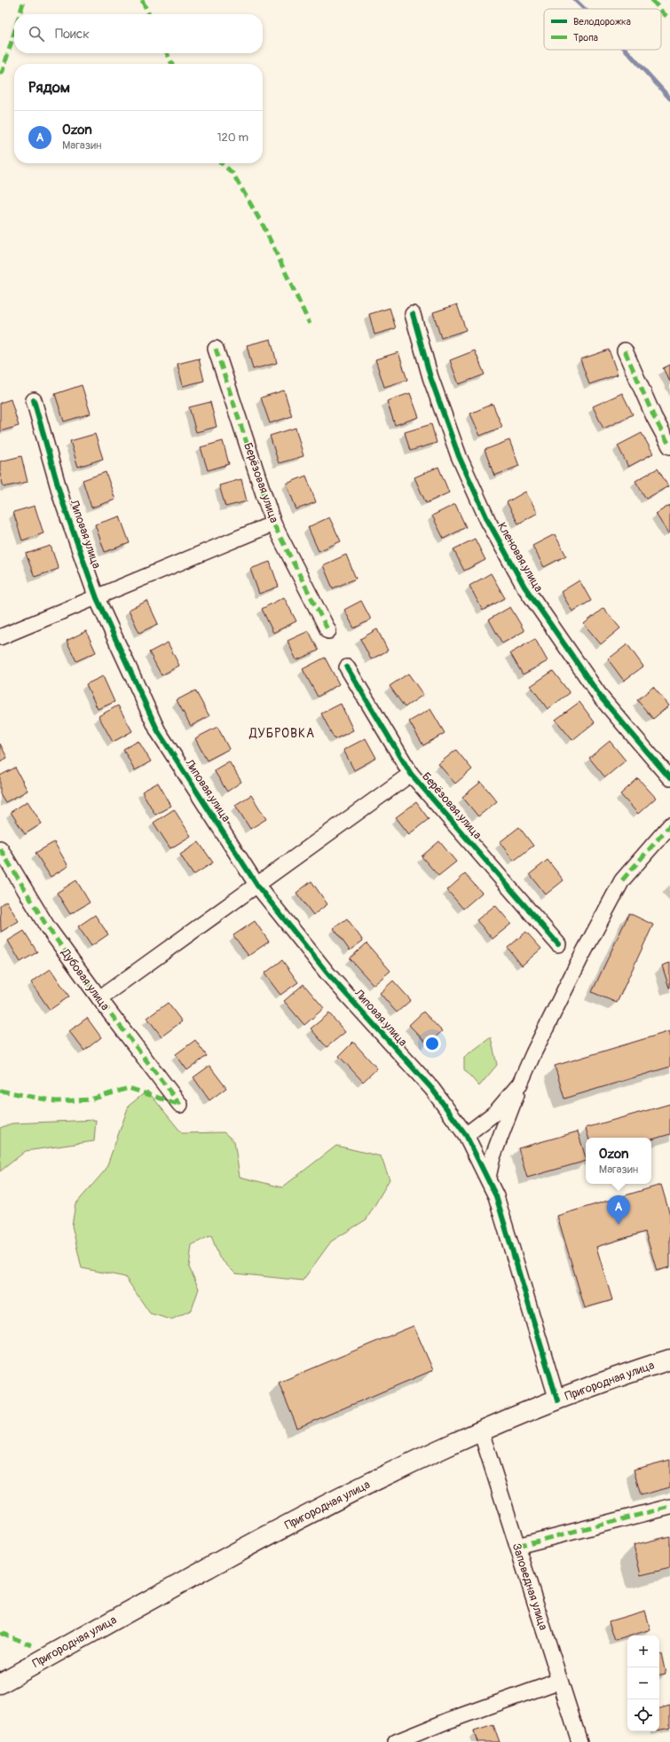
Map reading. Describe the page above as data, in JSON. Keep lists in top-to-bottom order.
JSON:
{
  "streets": {
    "main road": ["Пригородная улица"],
    "street": [
      "Берёзовая улица",
      "Липовая улица",
      "Кленовая улица",
      "Дубовая улица",
      "Заповедная улица"
    ]
  },
  "crossings": [
    ["Липовая улица", "Пригородная улица"],
    ["Пригородная улица", "Заповедная улица"]
  ],
  "districts": ["ДУБРОВКА"],
  "legend": ["Велодорожка", "Тропа"],
  "page": {
    "search": "Поиск",
    "heading": "Рядом",
    "list": [
      {
        "mark": "A",
        "name": "Ozon",
        "note": "Магазин",
        "value": "120 m"
      }
    ],
    "popup": ["Ozon", "Магазин"],
    "pins": "A",
    "map_buttons": ["+", "−"]
  }
}
